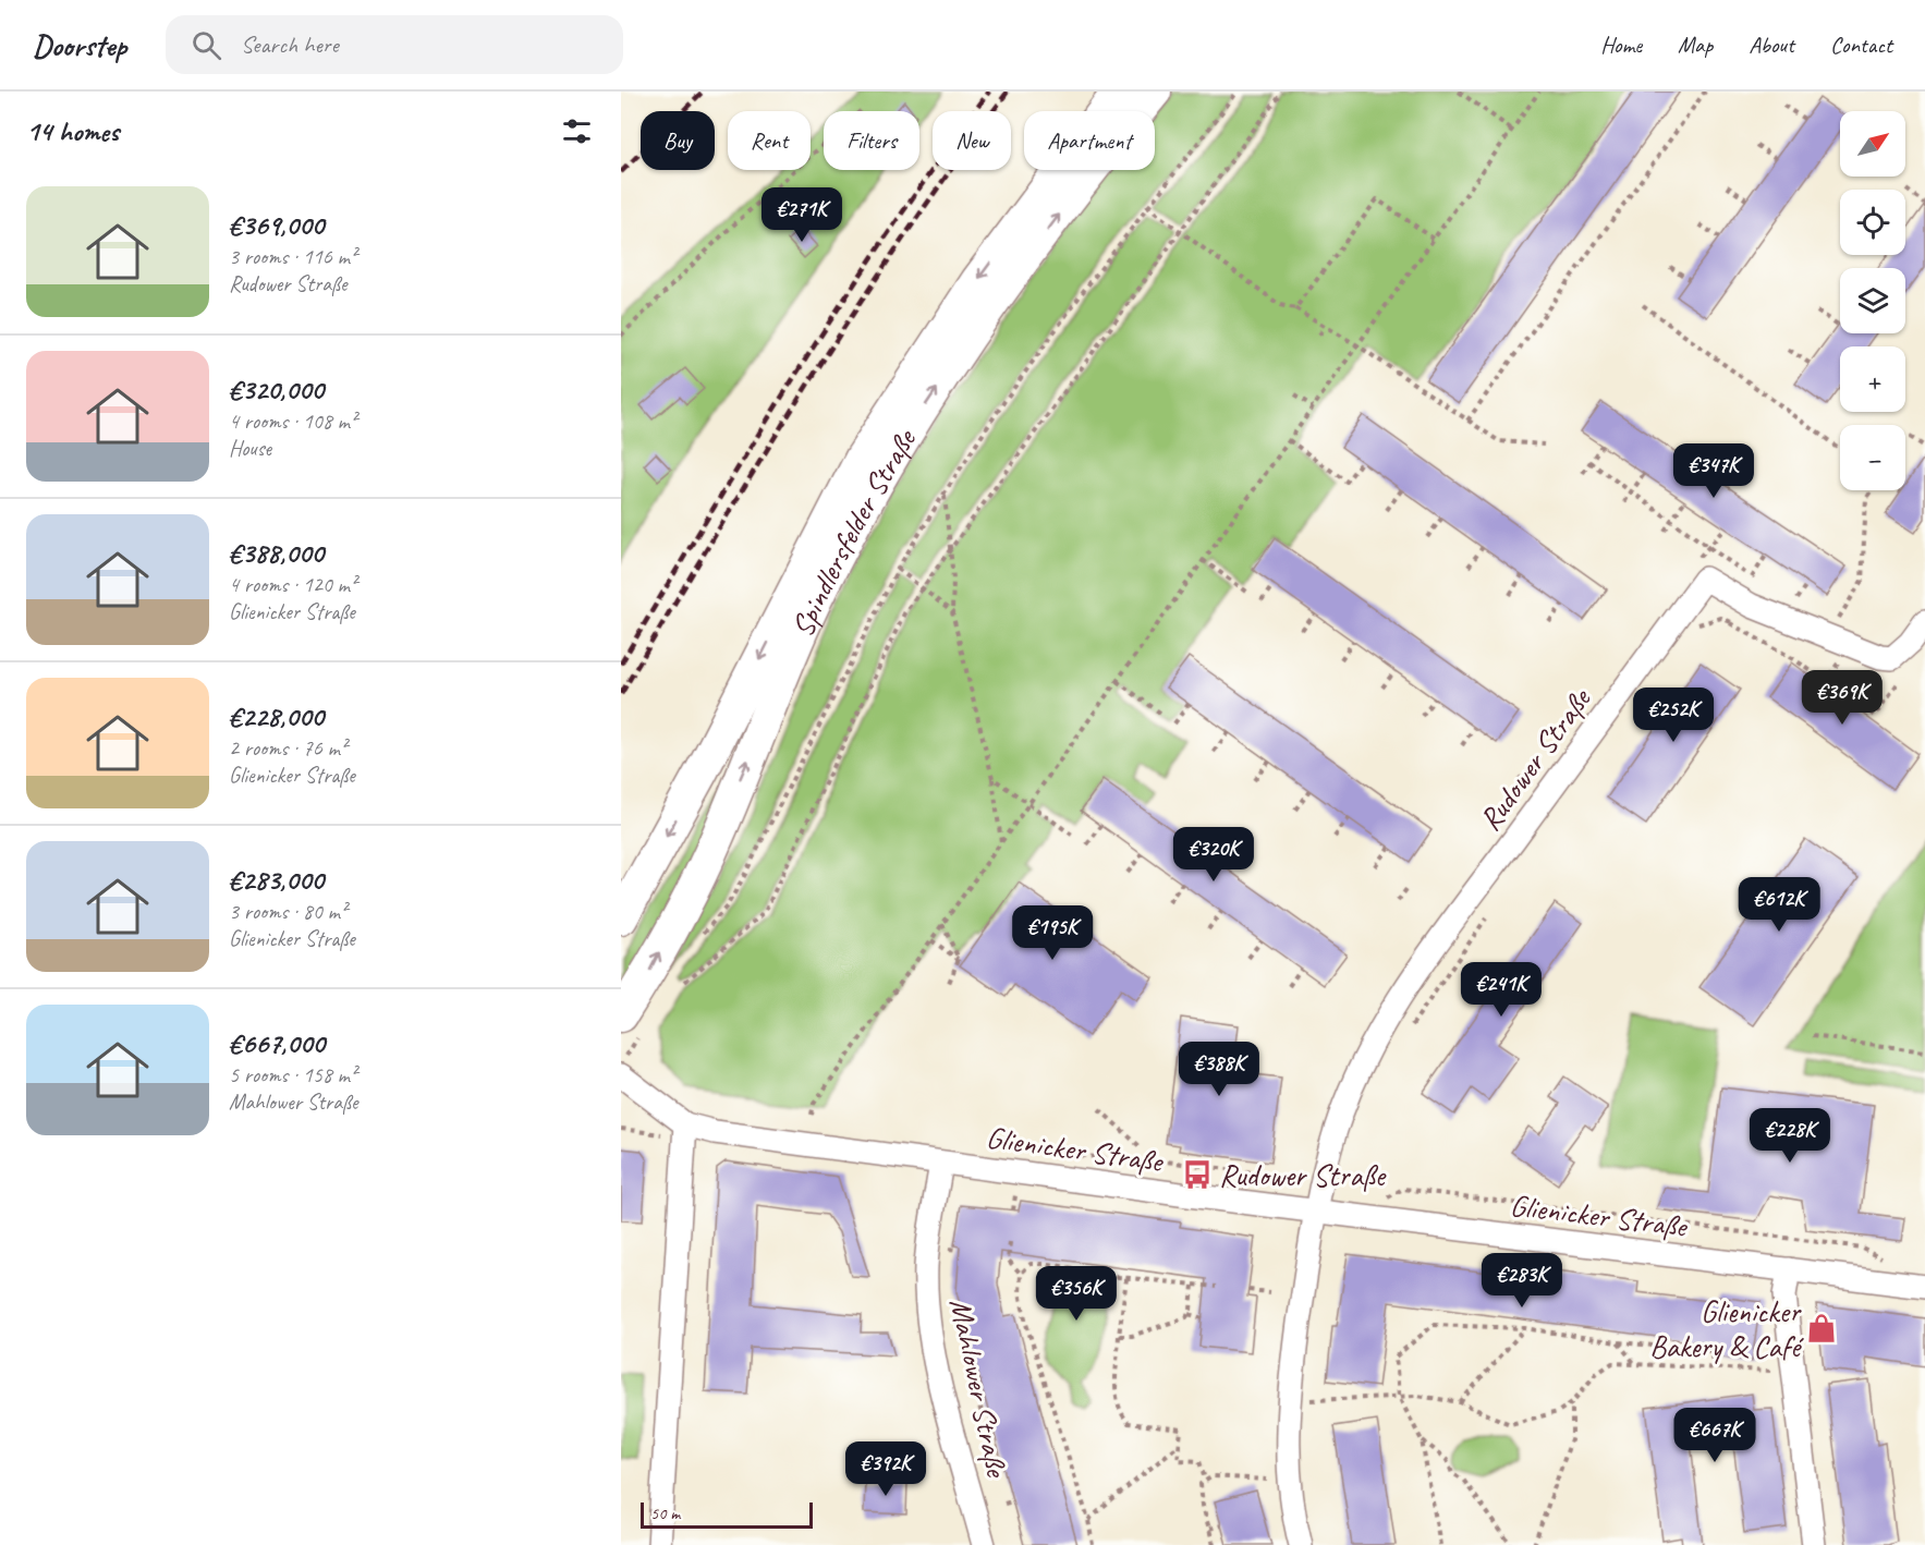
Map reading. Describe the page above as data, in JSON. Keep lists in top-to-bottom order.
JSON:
{
  "streets": {
    "highway": ["Spindlersfelder Straße"],
    "street": ["Rudower Straße", "Glienicker Straße", "Mahlower Straße"]
  },
  "crossings": [
    ["Rudower Straße", "Glienicker Straße"],
    ["Glienicker Straße", "Mahlower Straße"]
  ],
  "places": {
    "bus stop": ["Rudower Straße"],
    "shop": ["Glienicker Bakery & Café"]
  },
  "scale_bar": "50 m",
  "north": "top right",
  "page": {
    "header": "Doorstep",
    "search": "Search here",
    "nav": [
      "Home",
      "Map",
      "About",
      "Contact"
    ],
    "heading": "14 homes",
    "map_buttons": ["+", "−"],
    "chip": [
      "Buy",
      "Rent",
      "Filters",
      "New",
      "Apartment"
    ],
    "list": [
      {
        "name": "€369,000",
        "note": "3 rooms · 116 m² · Rudower Straße"
      },
      {
        "name": "€320,000",
        "note": "4 rooms · 108 m² · House"
      },
      {
        "name": "€388,000",
        "note": "4 rooms · 120 m² · Glienicker Straße"
      },
      {
        "name": "€228,000",
        "note": "2 rooms · 76 m² · Glienicker Straße"
      },
      {
        "name": "€283,000",
        "note": "3 rooms · 80 m² · Glienicker Straße"
      },
      {
        "name": "€667,000",
        "note": "5 rooms · 158 m² · Mahlower Straße"
      }
    ],
    "price": [
      "€271K",
      "€347K",
      "€369K",
      "€252K",
      "€320K",
      "€612K",
      "€195K",
      "€241K",
      "€388K",
      "€228K",
      "€283K",
      "€356K",
      "€667K",
      "€392K"
    ],
    "scale": "50 m"
  }
}
